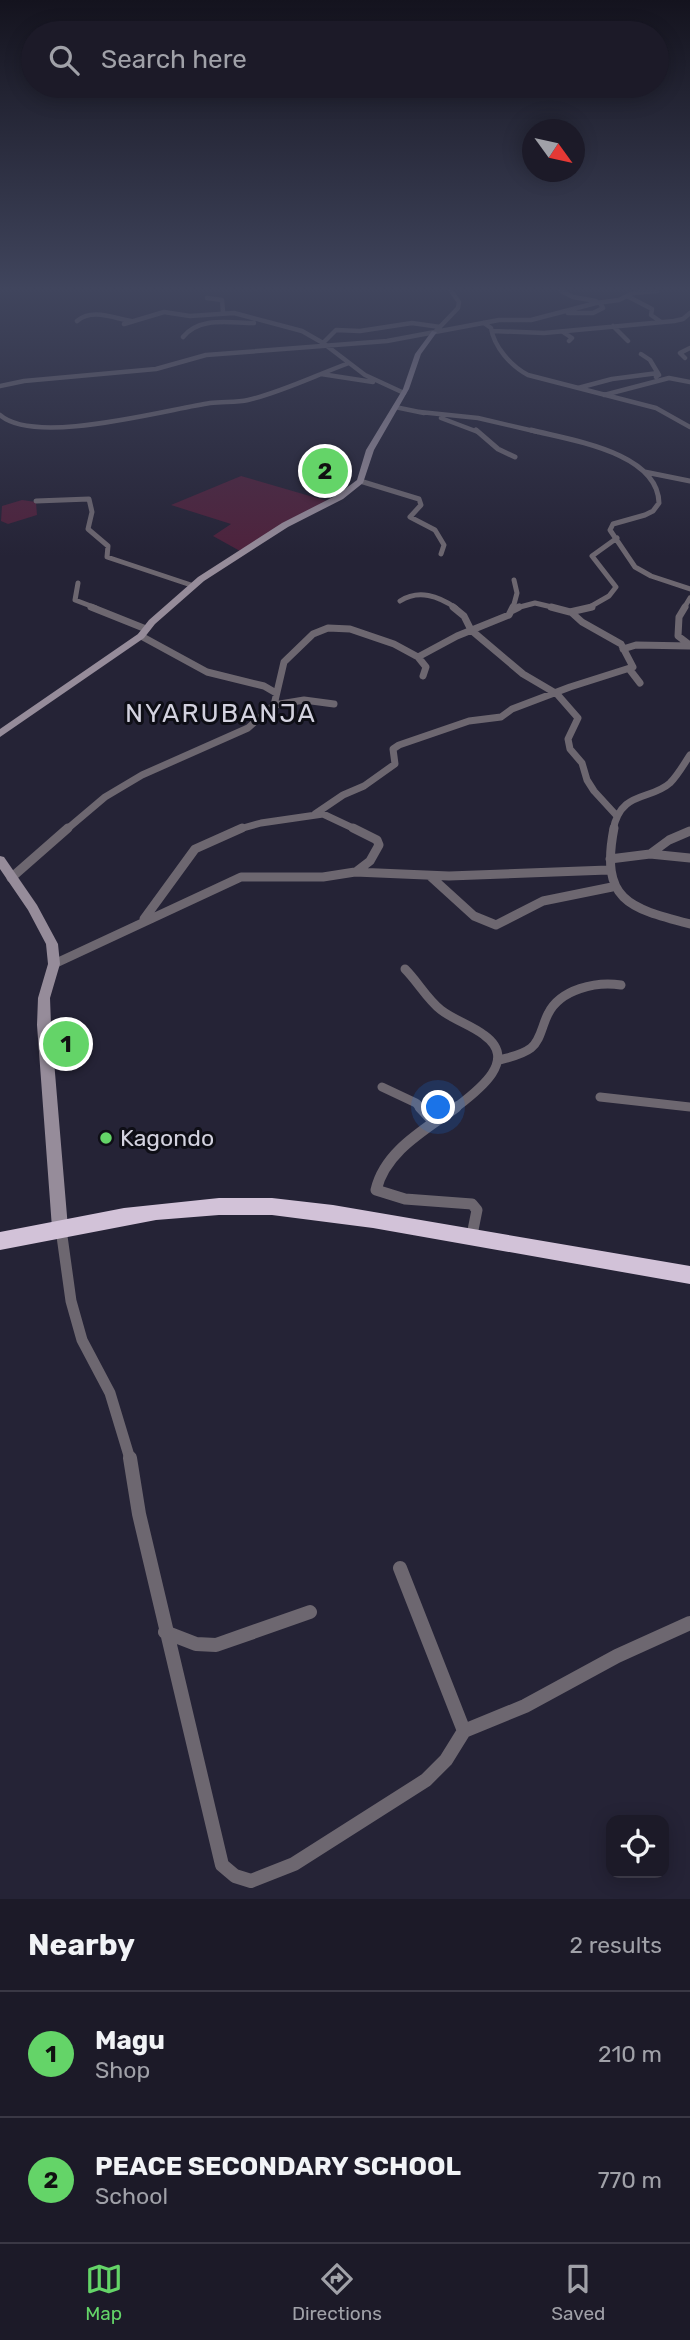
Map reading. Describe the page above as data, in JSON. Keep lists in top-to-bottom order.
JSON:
{
  "districts": ["NYARUBANJA"],
  "places": ["Kagondo"],
  "north": "bottom right",
  "page": {
    "search": "Search here",
    "pins": ["2", "1"],
    "heading": ["Nearby", "2 results"],
    "list": [
      {
        "mark": "1",
        "name": "Magu",
        "note": "Shop",
        "value": "210 m"
      },
      {
        "mark": "2",
        "name": "PEACE SECONDARY SCHOOL",
        "note": "School",
        "value": "770 m"
      }
    ],
    "nav": ["Map", "Directions", "Saved"]
  }
}
